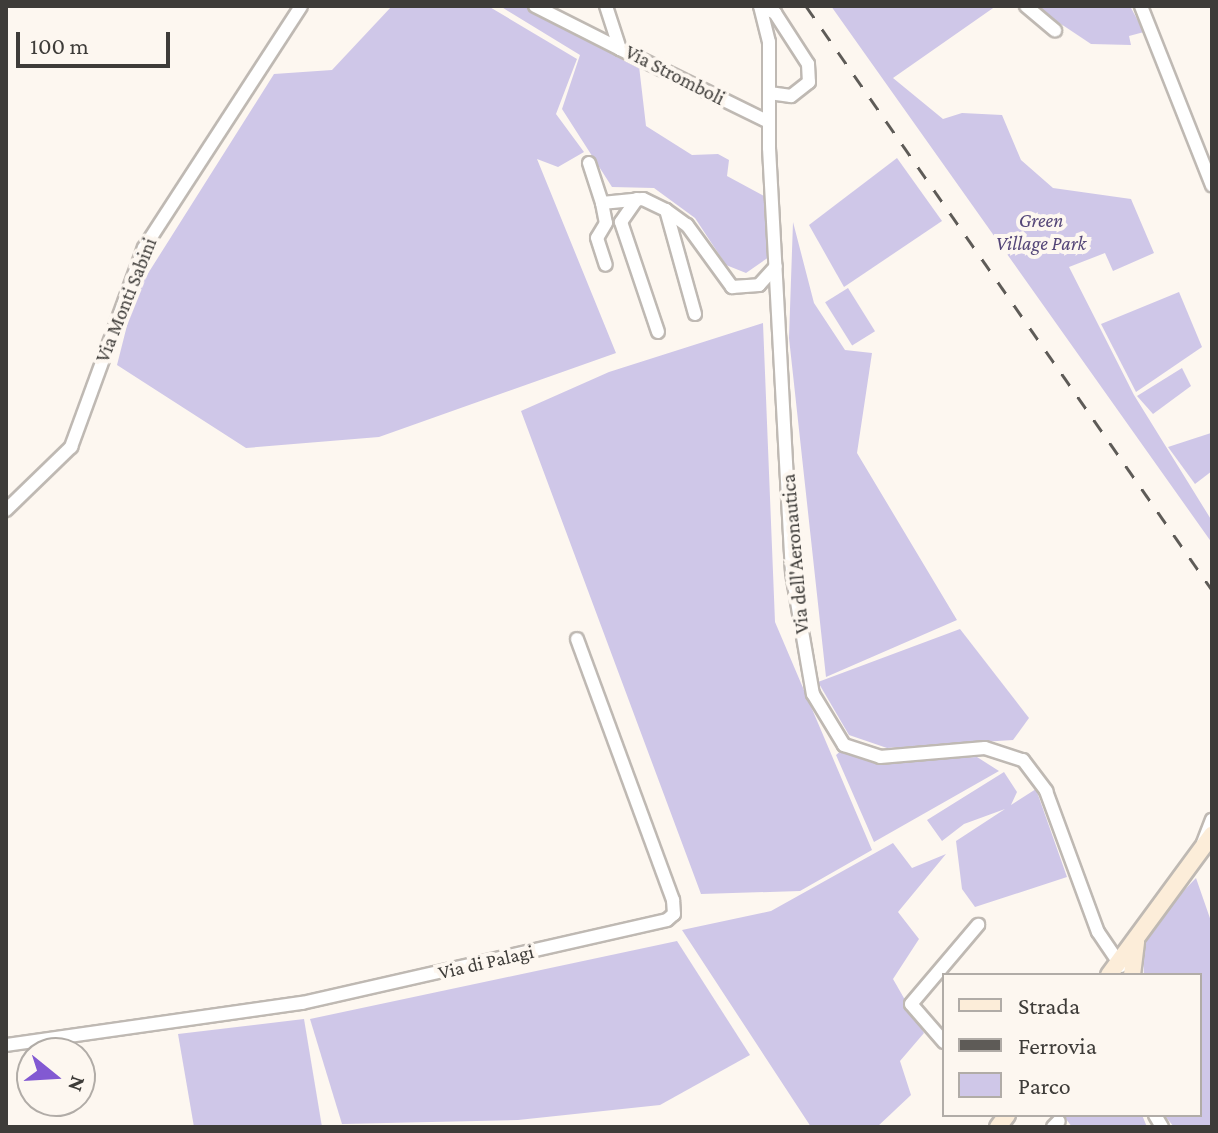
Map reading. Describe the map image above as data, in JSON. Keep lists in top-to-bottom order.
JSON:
{
  "streets": {
    "street": [
      "Via Stromboli",
      "Via Monti Sabini",
      "Via dell'Aeronautica",
      "Via di Palagi"
    ]
  },
  "crossings": [
    ["Via Stromboli", "Via dell'Aeronautica"]
  ],
  "parks": ["Green Village Park"],
  "legend": ["Strada", "Ferrovia", "Parco"],
  "scale_bar": "100 m",
  "north": "right"
}
